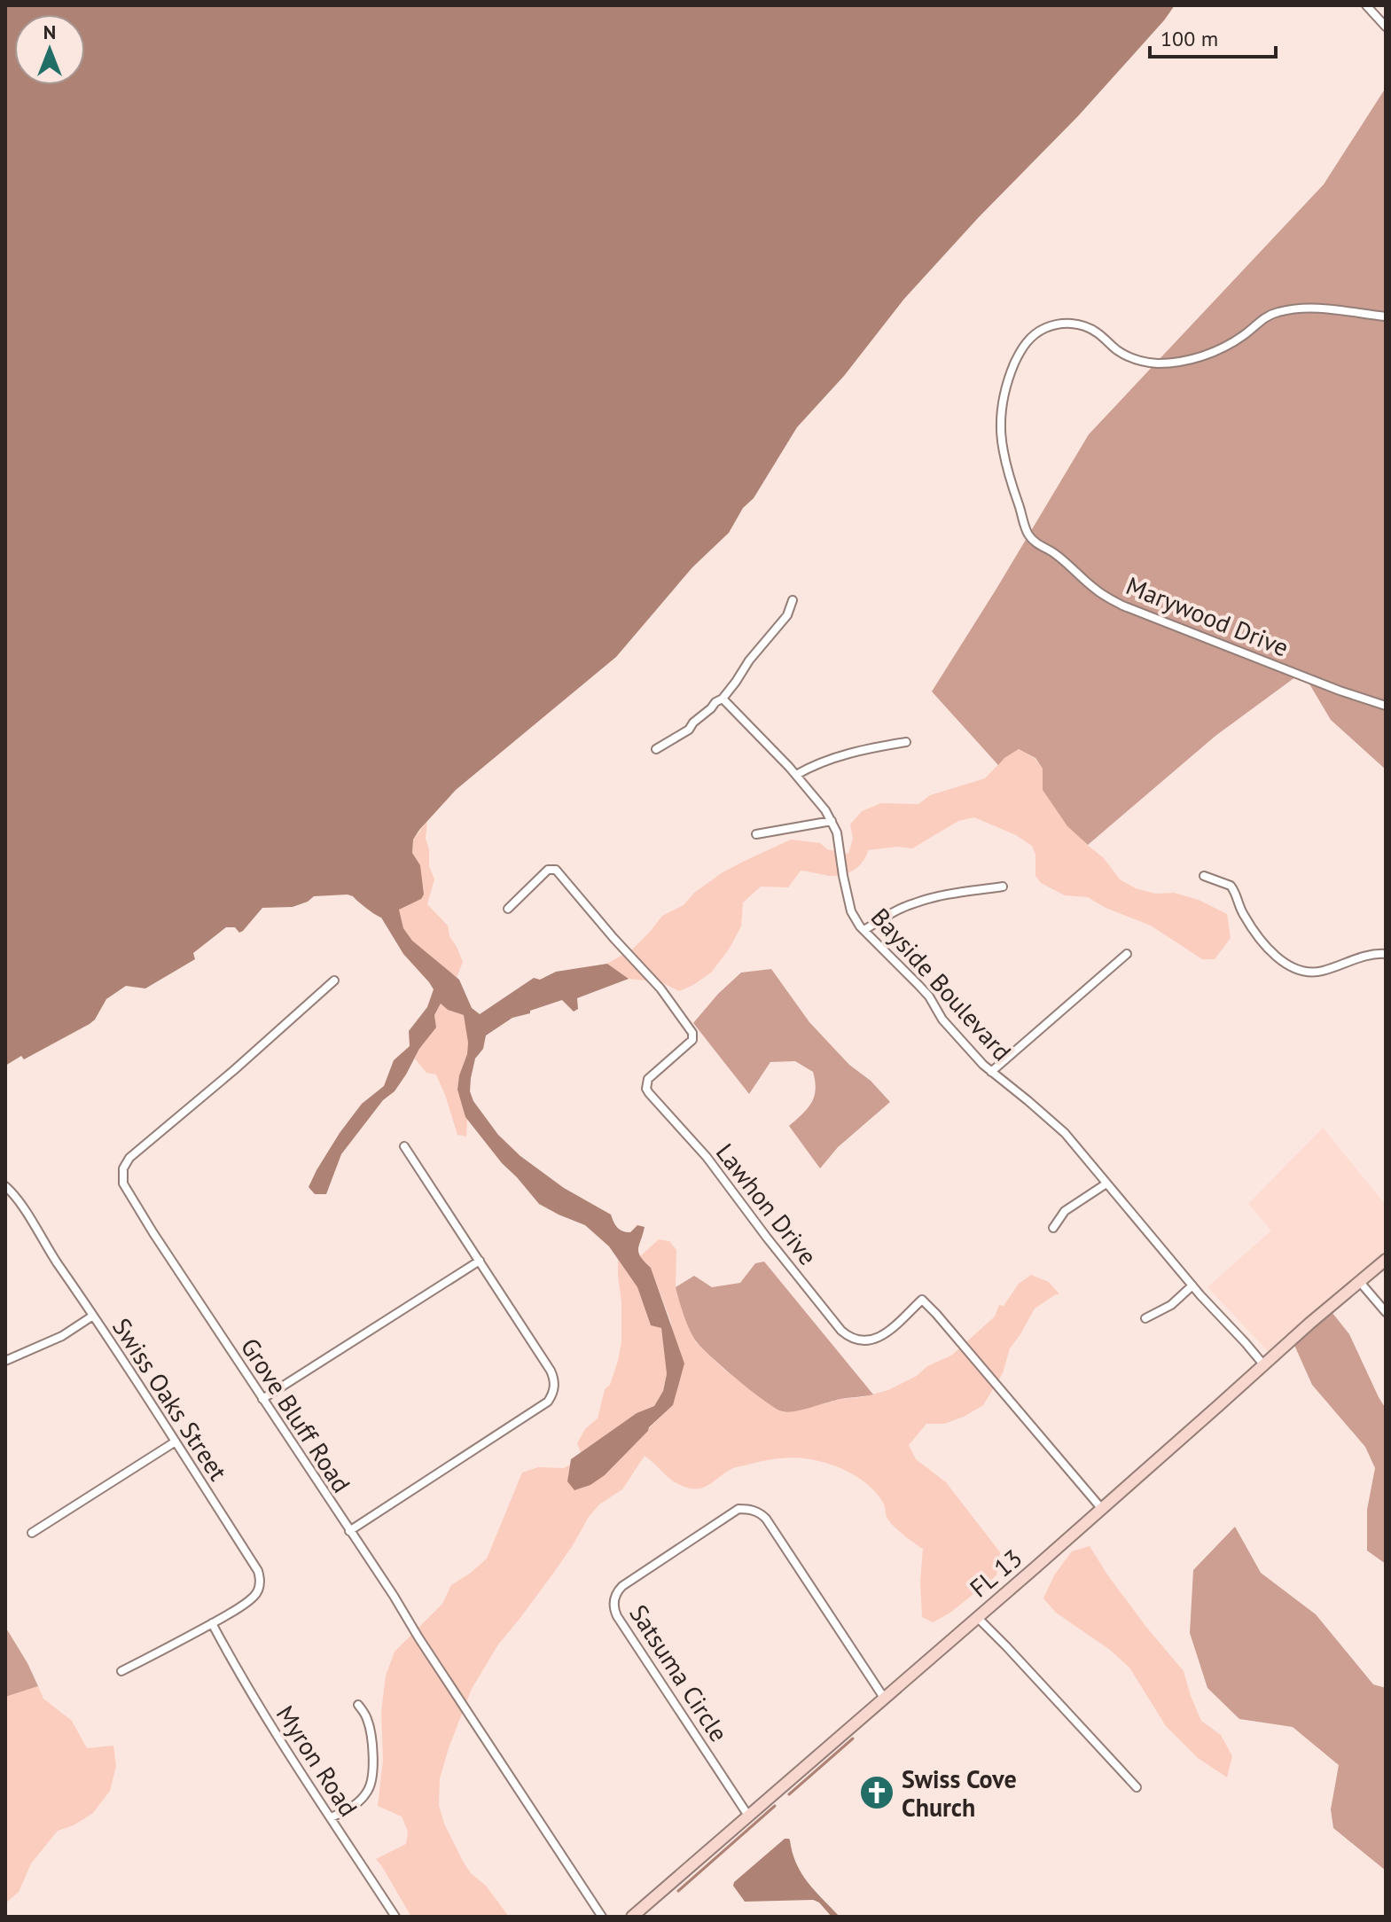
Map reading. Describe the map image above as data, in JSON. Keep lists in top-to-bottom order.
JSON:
{
  "streets": {
    "main road": ["FL 13"],
    "street": [
      "Marywood Drive",
      "Bayside Boulevard",
      "Lawhon Drive",
      "Swiss Oaks Street",
      "Grove Bluff Road",
      "Satsuma Circle",
      "Myron Road"
    ]
  },
  "crossings": [
    ["Bayside Boulevard", "FL 13"],
    ["Lawhon Drive", "FL 13"],
    ["Swiss Oaks Street", "Myron Road"],
    ["FL 13", "Satsuma Circle"]
  ],
  "places": {
    "church": ["Swiss Cove Church"]
  },
  "scale_bar": "100 m",
  "north": "top"
}
